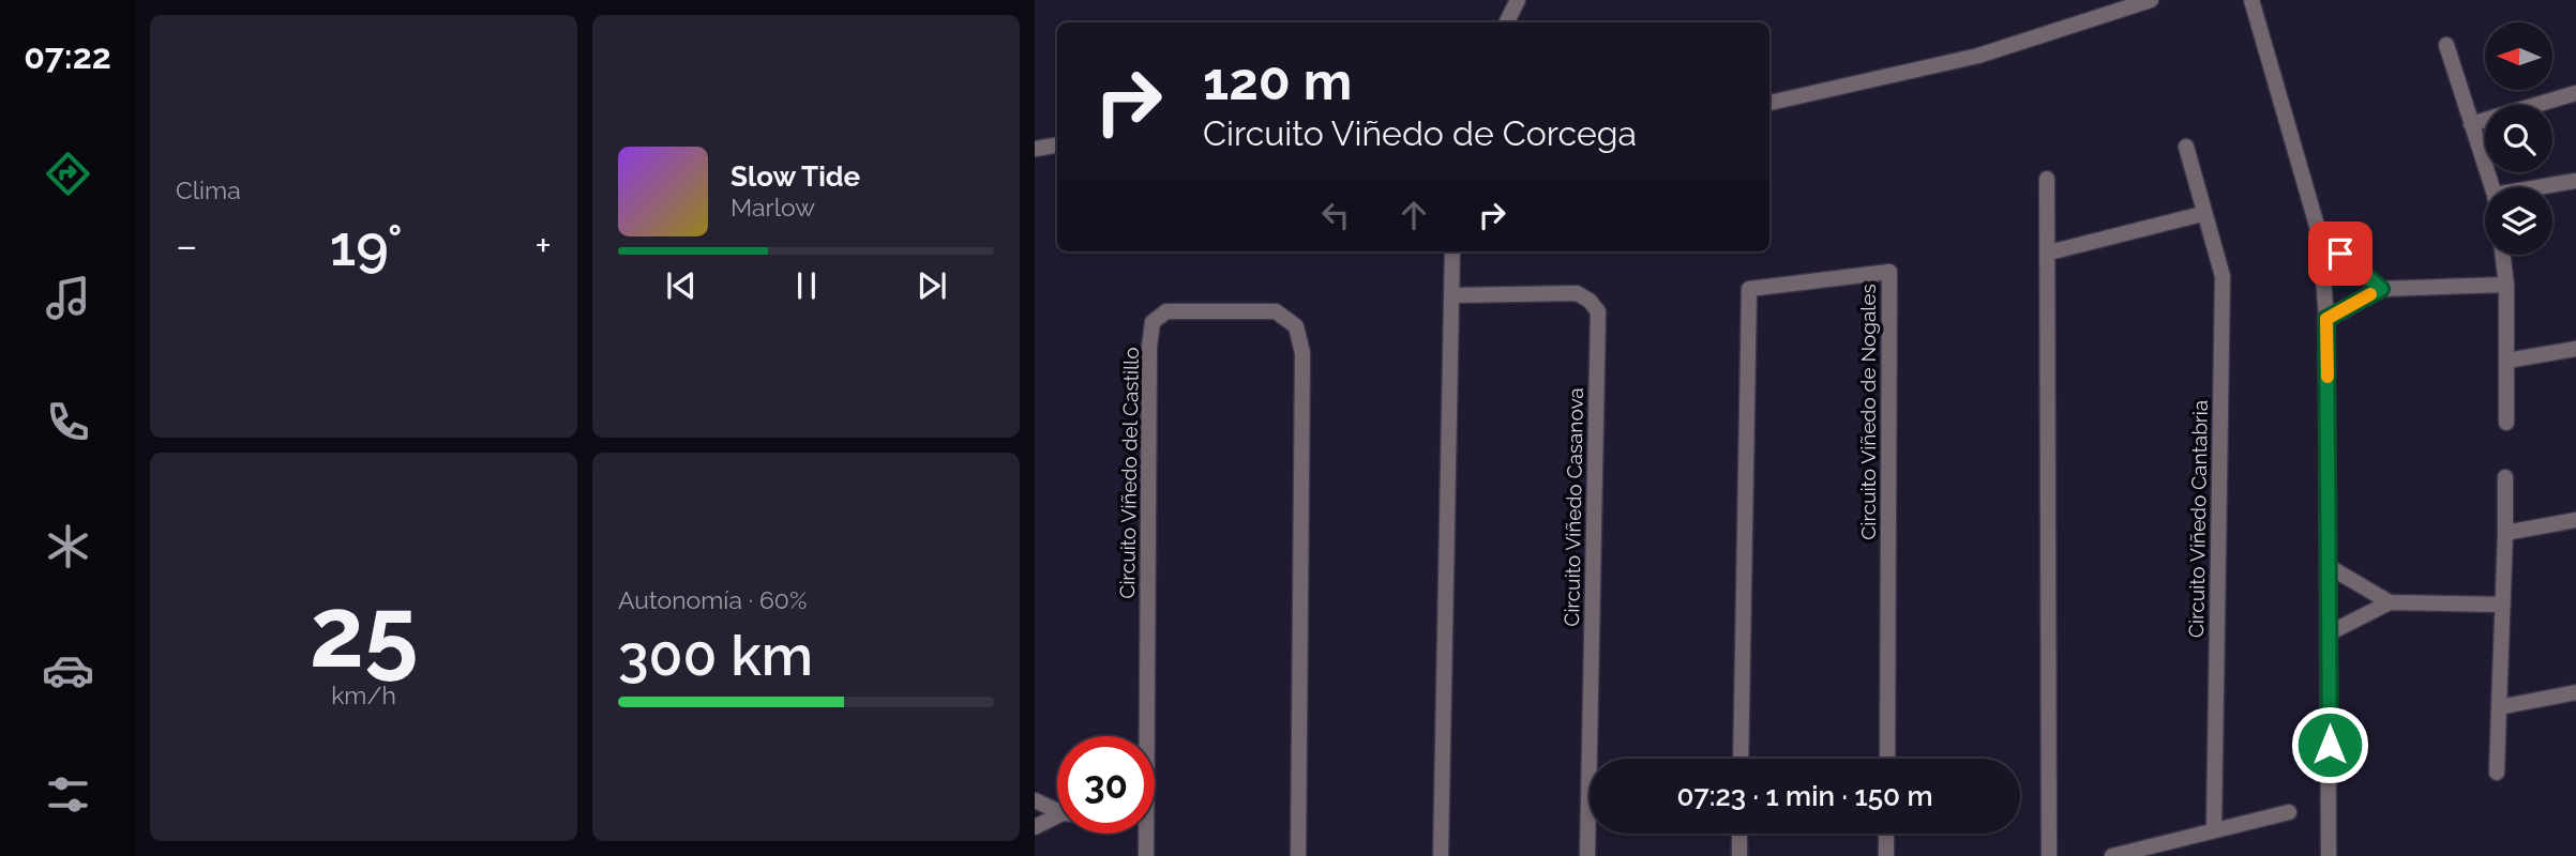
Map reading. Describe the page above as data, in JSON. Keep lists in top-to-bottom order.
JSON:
{
  "streets": {
    "street": [
      "Circuito Viñedo de Nogales",
      "Circuito Viñedo del Castillo",
      "Circuito Viñedo Casanova",
      "Circuito Viñedo Cantabria"
    ]
  },
  "north": "left",
  "page": {
    "tabs": "07:22",
    "tile": [
      "Clima",
      ["25", "km/h"],
      ["Autonomía · 60%", "300 km"]
    ],
    "turn": ["120 m", "Circuito Viñedo de Corcega"],
    "song": ["Slow Tide", "Marlow"],
    "heat": ["−", "19°", "+"],
    "limit": "30",
    "trip": "07:23 · 1 min · 150 m"
  }
}
